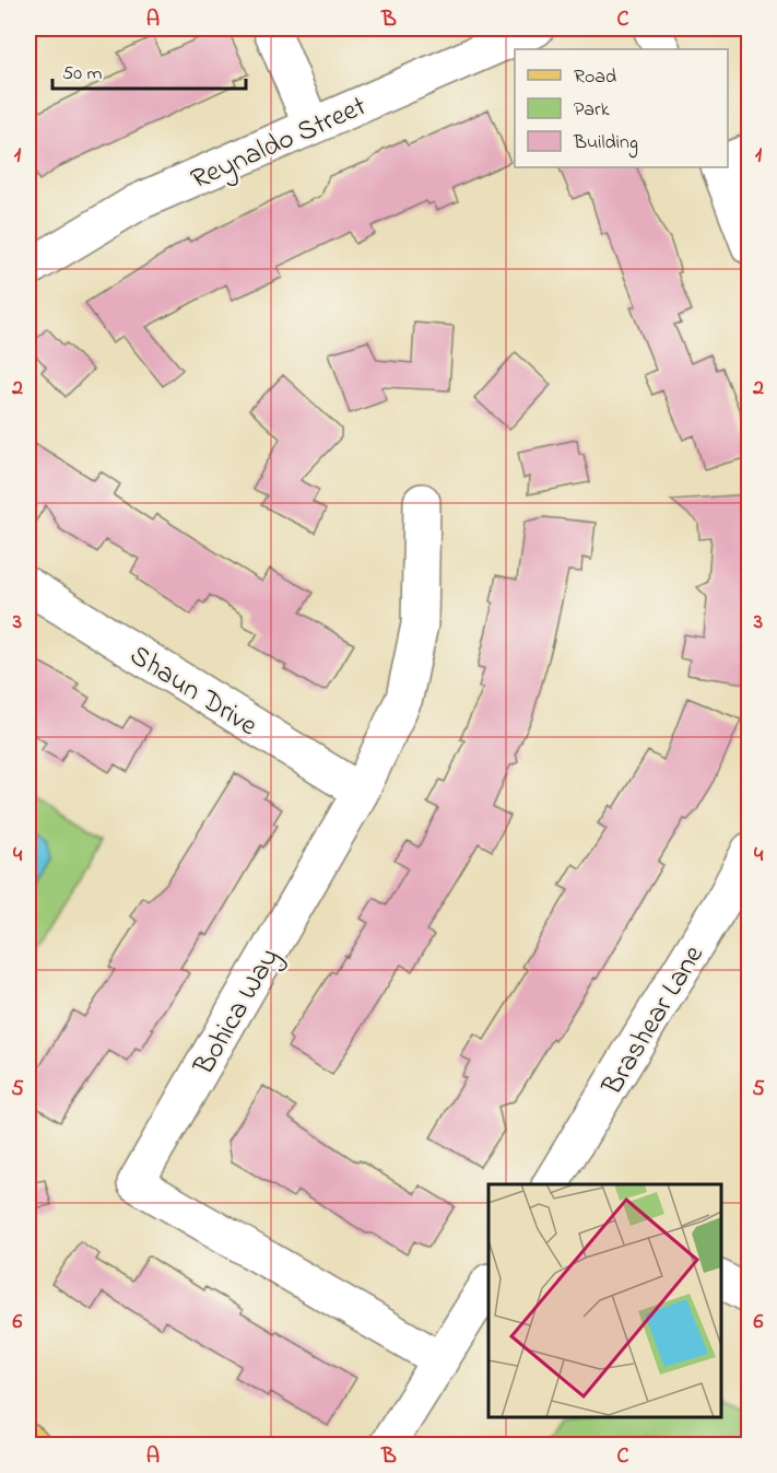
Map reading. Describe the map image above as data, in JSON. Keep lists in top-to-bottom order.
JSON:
{
  "streets": {
    "street": [
      "Reynaldo Street",
      "Shaun Drive",
      "Bohica Way",
      "Brashear Lane"
    ]
  },
  "crossings": [
    ["Shaun Drive", "Bohica Way"]
  ],
  "legend": ["Road", "Park", "Building"],
  "scale_bar": "50 m",
  "grid": {
    "columns": ["A", "B", "C"],
    "rows": [
      "1",
      "2",
      "3",
      "4",
      "5",
      "6"
    ]
  }
}
